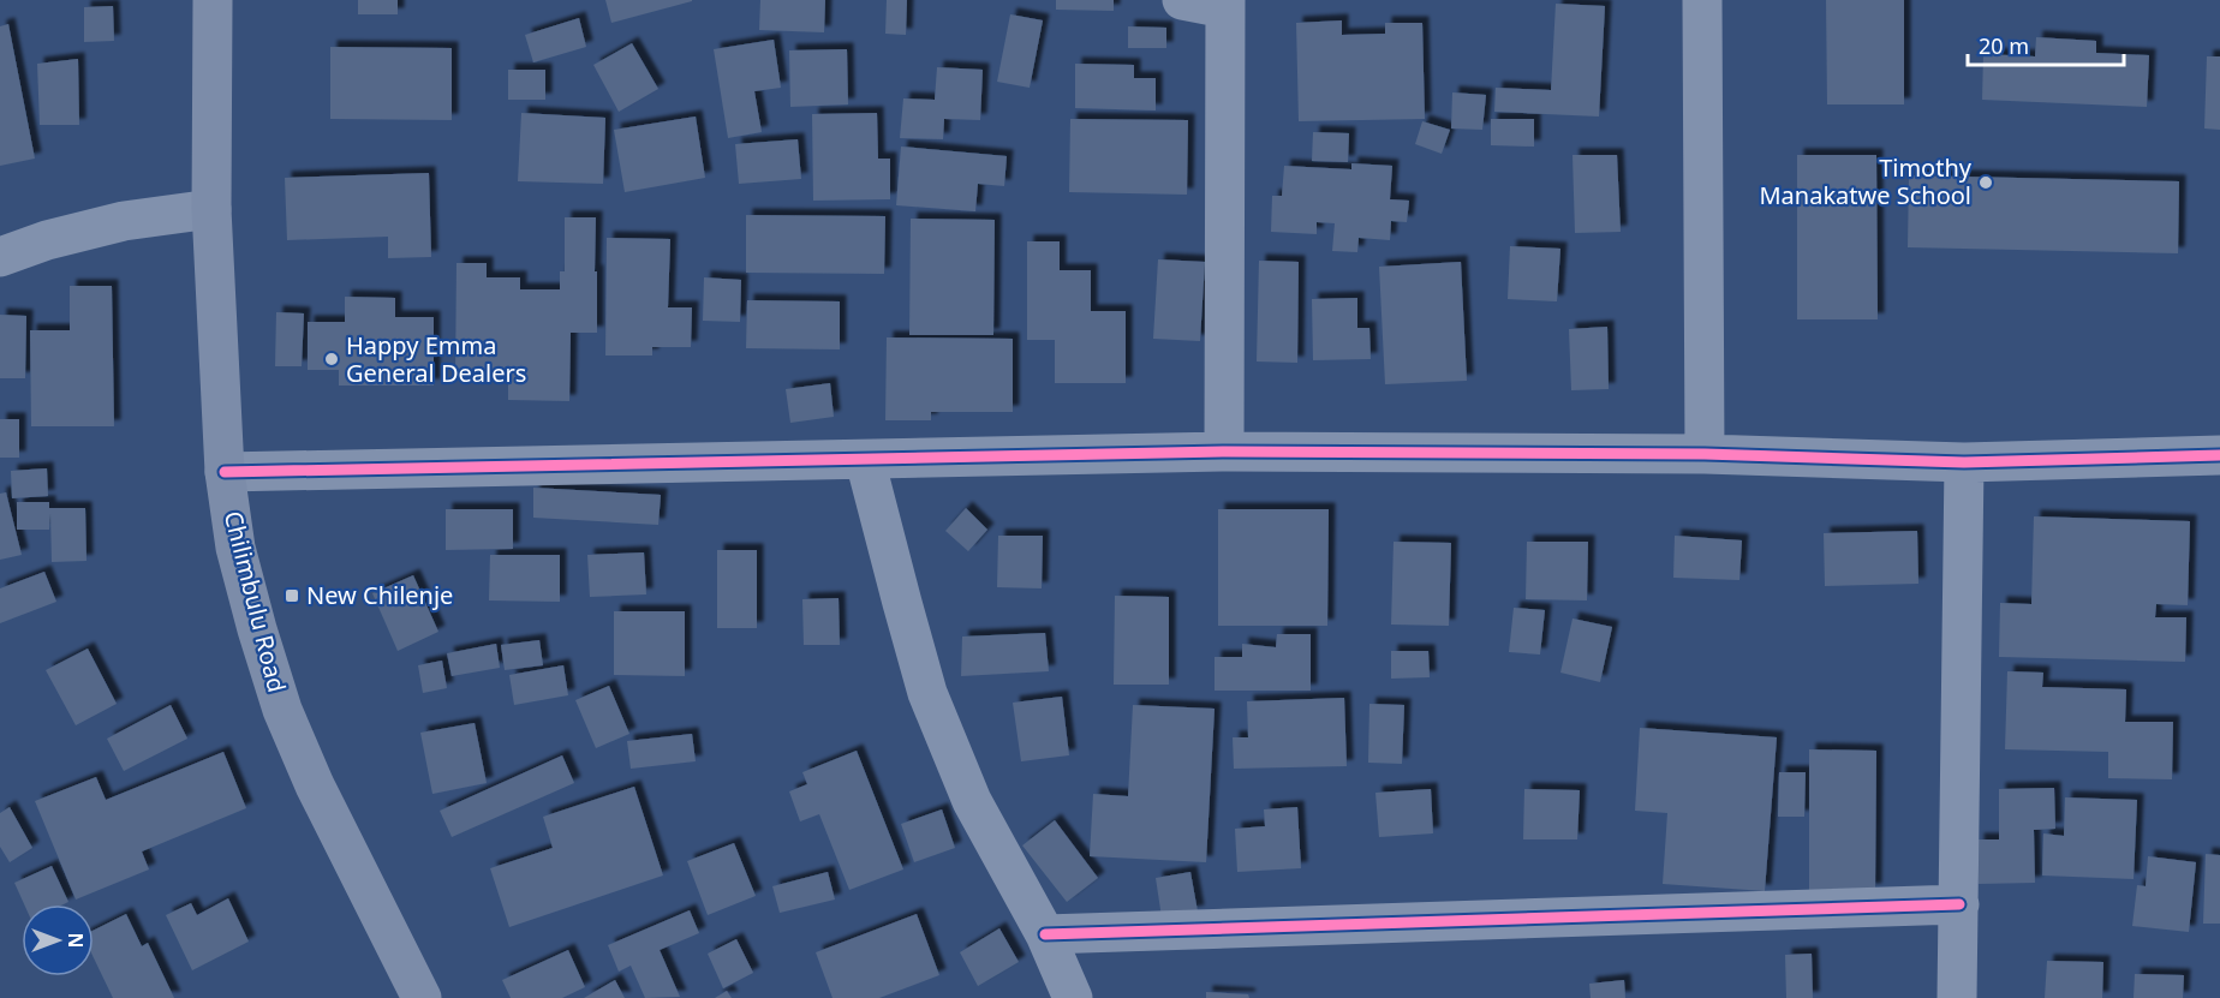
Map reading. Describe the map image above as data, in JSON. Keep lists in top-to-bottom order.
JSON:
{
  "streets": {
    "main road": ["Chilimbulu Road"]
  },
  "places": {
    "other": ["Timothy Manakatwe School", "Happy Emma General Dealers"],
    "transit": ["New Chilenje"]
  },
  "scale_bar": "20 m",
  "north": "right"
}
